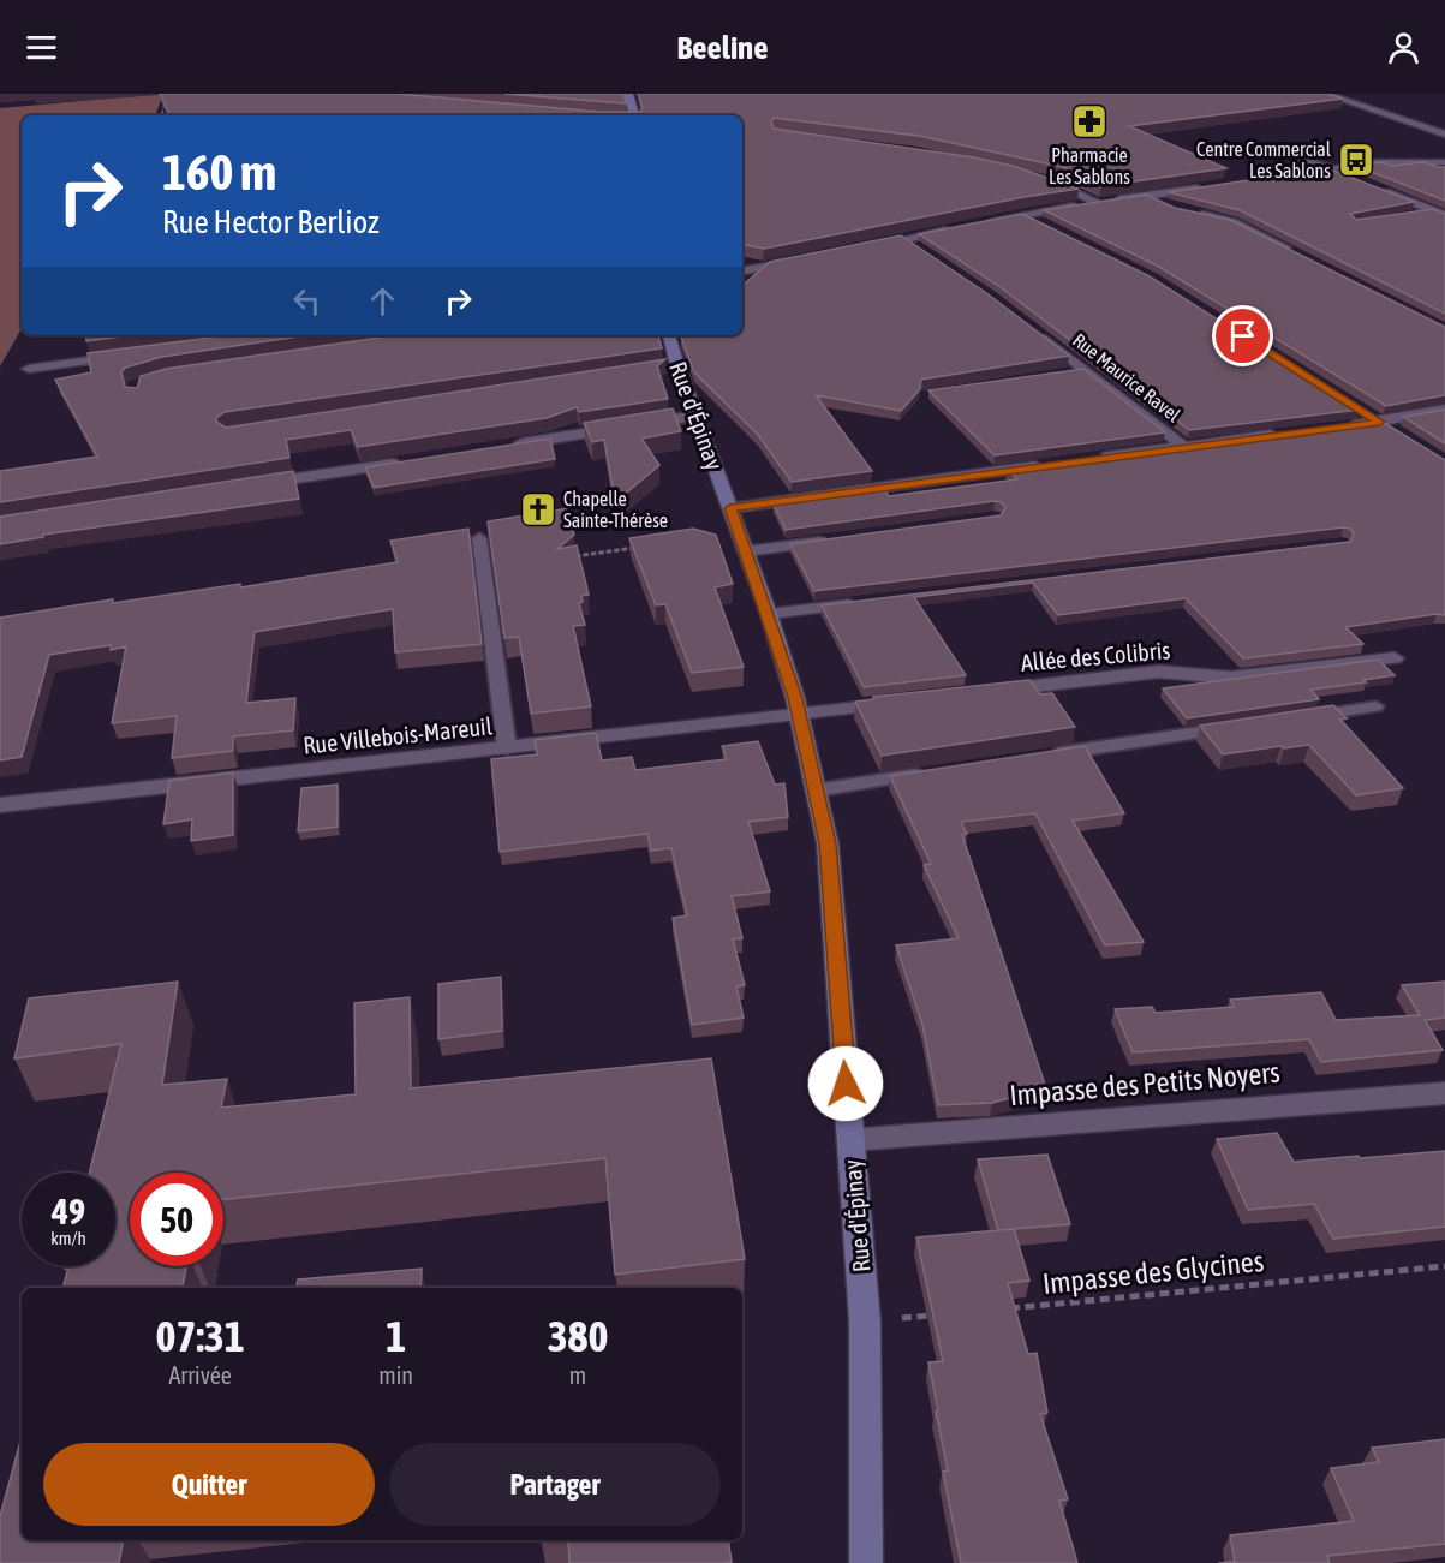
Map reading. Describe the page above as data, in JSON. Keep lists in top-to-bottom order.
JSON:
{
  "streets": {
    "main road": ["Rue d'Épinay"],
    "street": [
      "Rue Maurice Ravel",
      "Allée des Colibris",
      "Rue Villebois-Mareuil",
      "Impasse des Petits Noyers"
    ],
    "path": ["Impasse des Glycines"]
  },
  "crossings": [
    ["Rue d'Épinay", "Rue Villebois-Mareuil"],
    ["Rue d'Épinay", "Impasse des Petits Noyers"]
  ],
  "places": {
    "pharmacy": ["Pharmacie Les Sablons"],
    "bus stop": ["Centre Commercial Les Sablons"],
    "church": ["Chapelle Sainte-Thérèse"]
  },
  "page": {
    "header": "Beeline",
    "turn": ["160 m", "Rue Hector Berlioz"],
    "speed": "49 km/h",
    "limit": "50",
    "eta": [
      "07:31",
      "Arrivée",
      "1",
      "min",
      "380",
      "m"
    ],
    "buttons": ["Quitter", "Partager"]
  }
}
